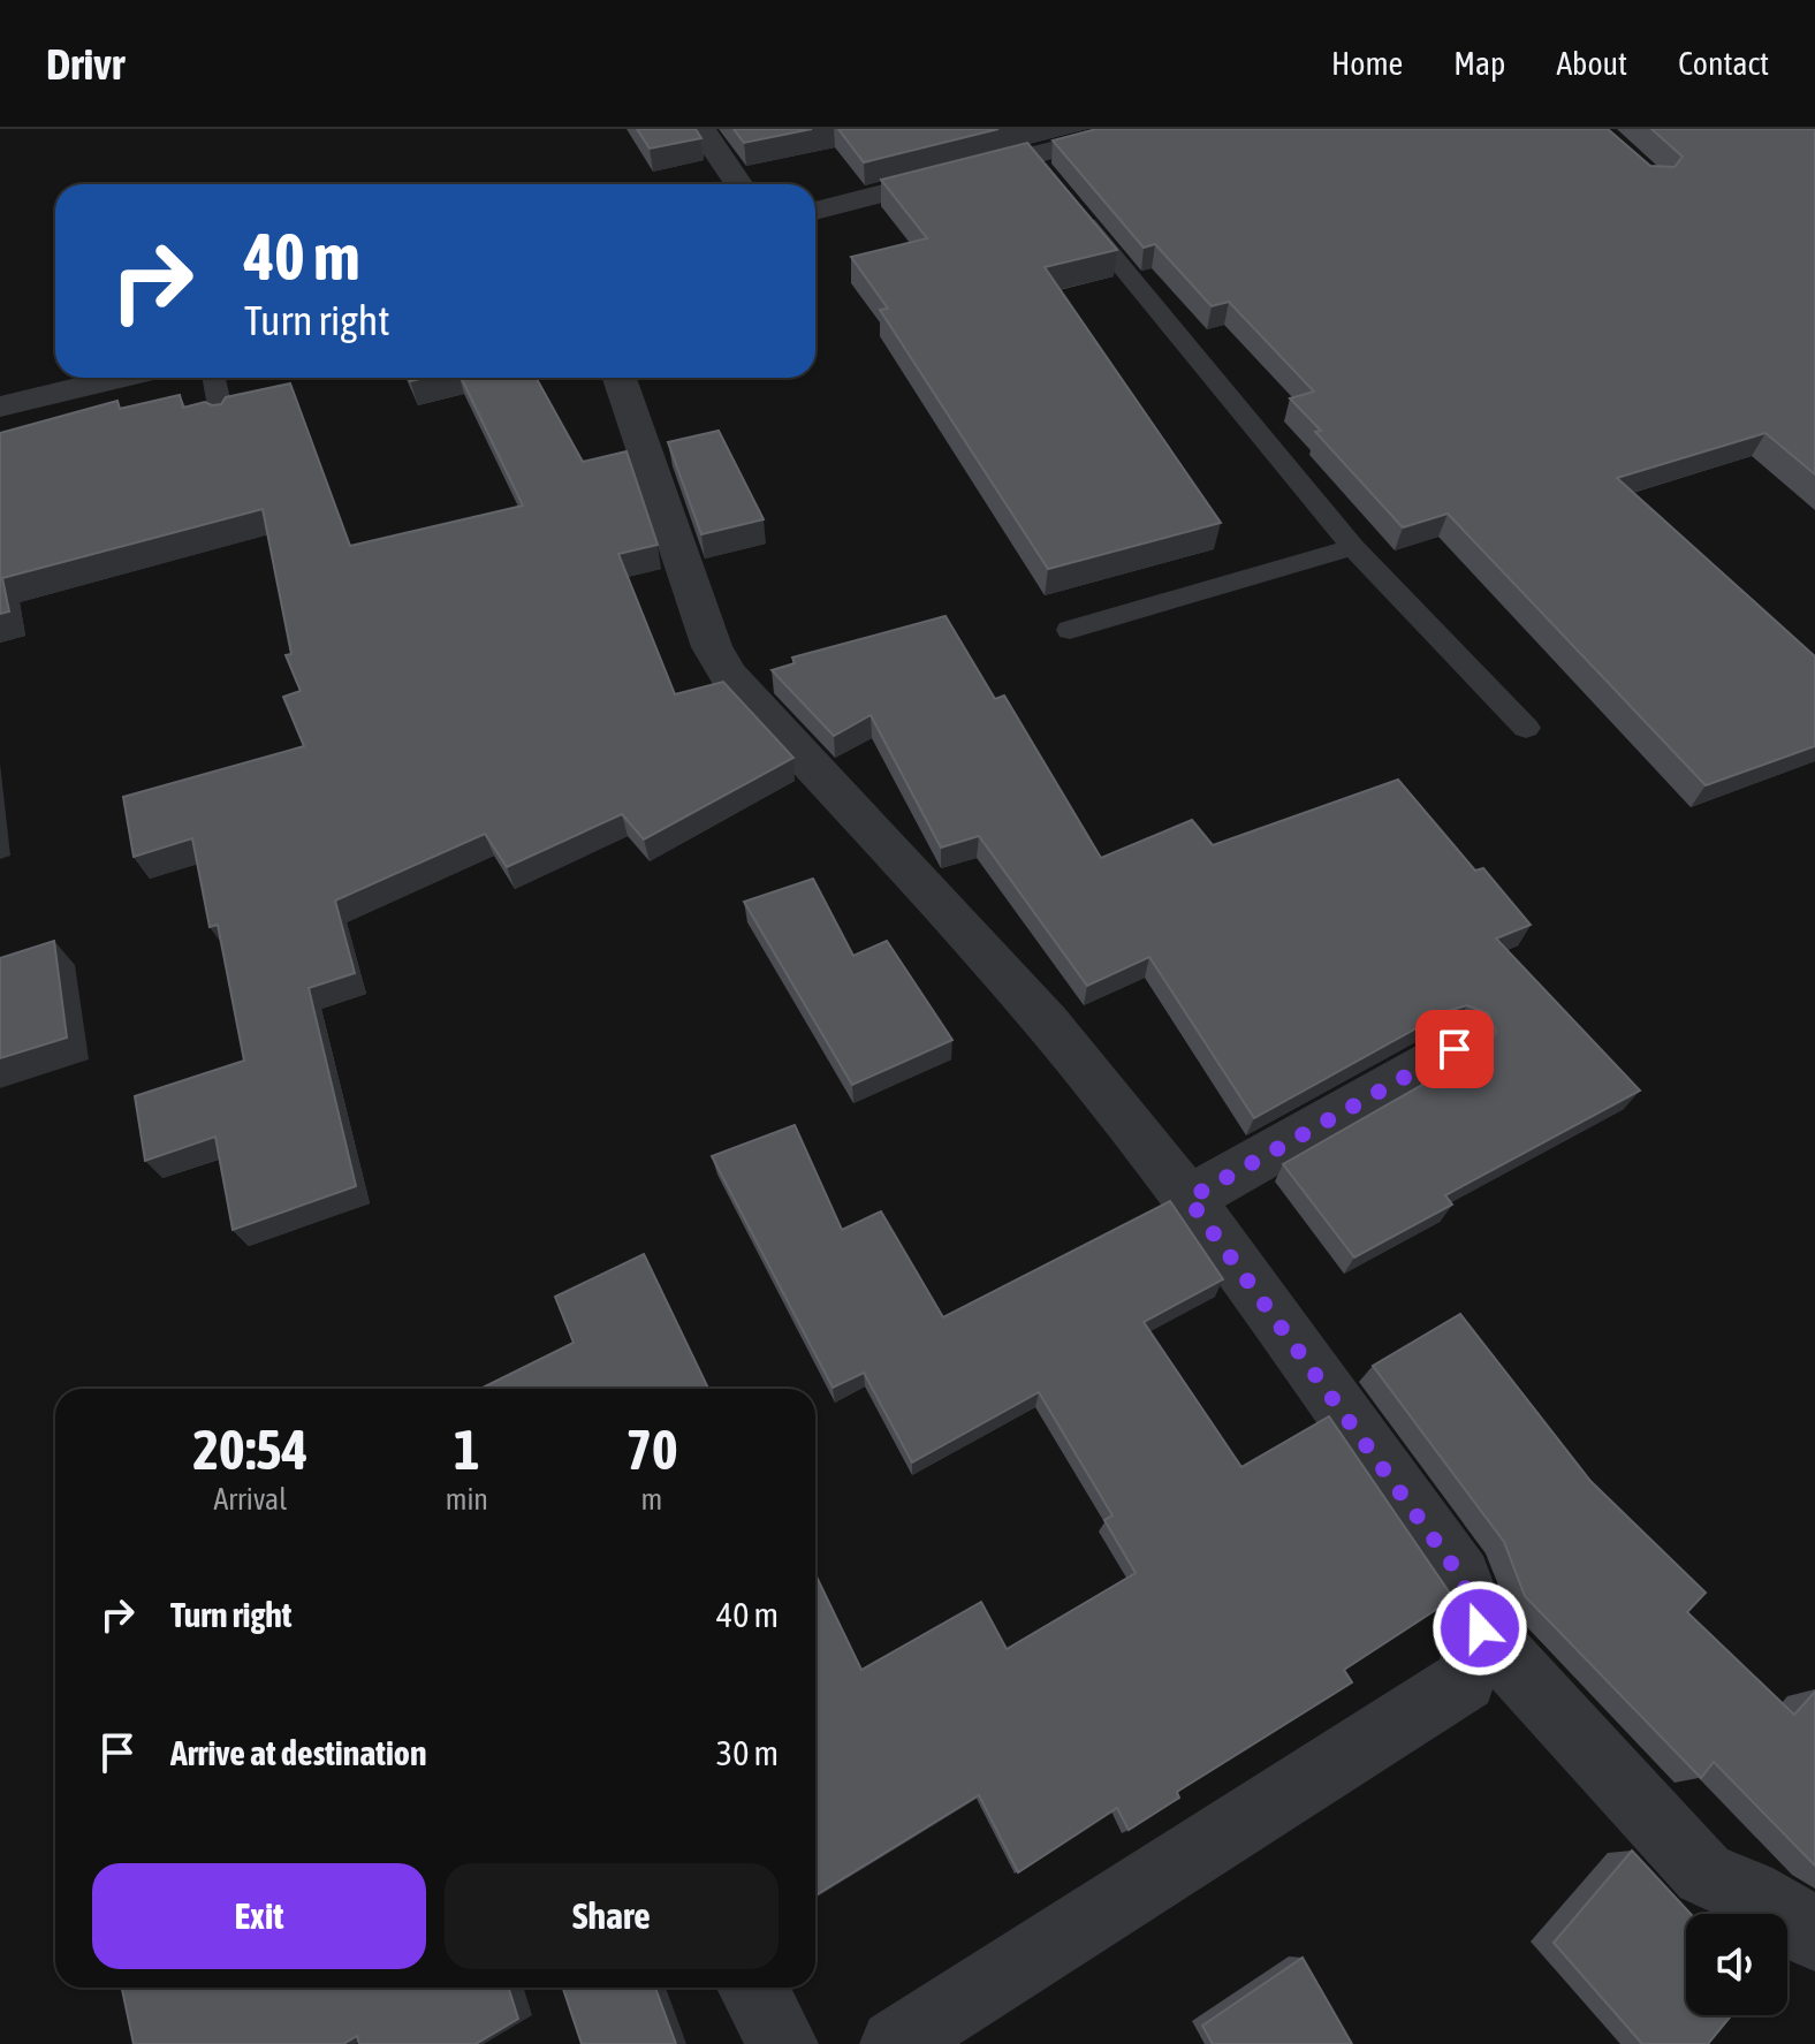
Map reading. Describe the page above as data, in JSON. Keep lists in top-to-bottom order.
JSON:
{
  "page": {
    "header": "Drivr",
    "nav": [
      "Home",
      "Map",
      "About",
      "Contact"
    ],
    "turn": ["40 m", "Turn right"],
    "eta": [
      "20:54",
      "Arrival",
      "1",
      "min",
      "70",
      "m"
    ],
    "list": [
      {
        "name": "Turn right",
        "value": "40 m"
      },
      {
        "name": "Arrive at destination",
        "value": "30 m"
      }
    ],
    "buttons": ["Exit", "Share"]
  }
}
